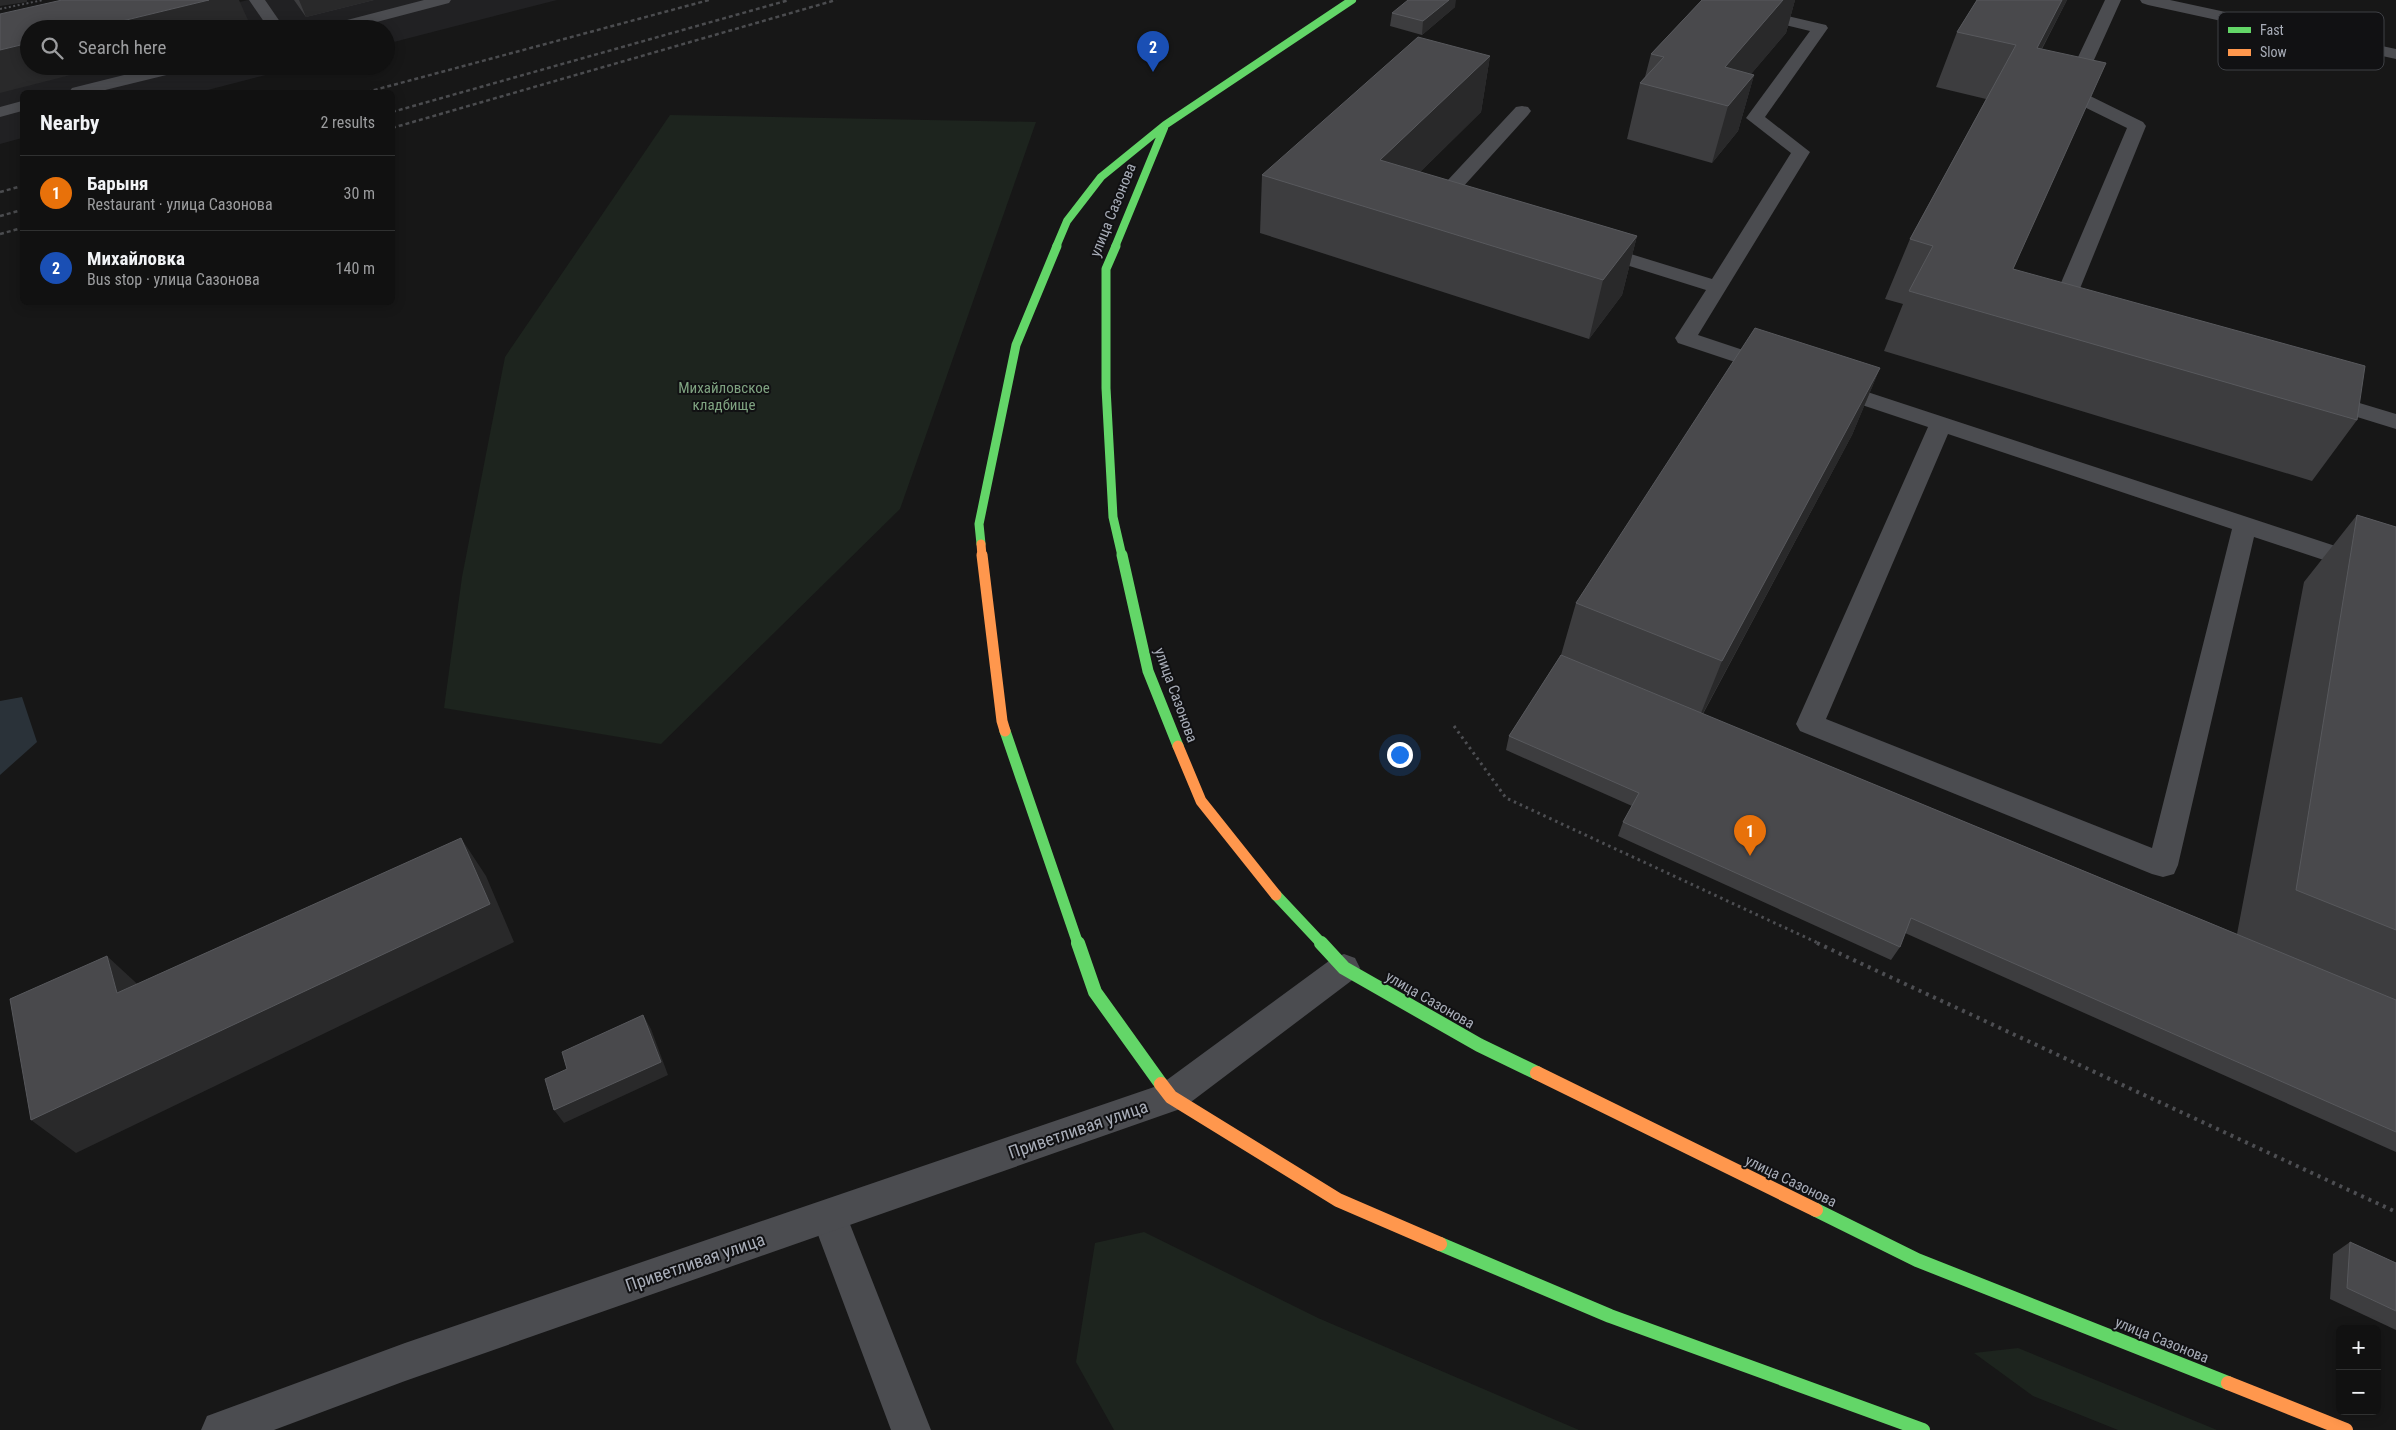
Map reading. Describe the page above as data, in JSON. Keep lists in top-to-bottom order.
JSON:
{
  "streets": {
    "main road": ["улица Сазонова"],
    "street": ["Приветливая улица"]
  },
  "crossings": [
    ["улица Сазонова", "Приветливая улица"]
  ],
  "parks": ["Михайловское кладбище"],
  "legend": ["Fast", "Slow"],
  "page": {
    "search": "Search here",
    "pins": ["2", "1"],
    "heading": ["Nearby", "2 results"],
    "list": [
      {
        "mark": "1",
        "name": "Барыня",
        "note": "Restaurant · улица Сазонова",
        "value": "30 m"
      },
      {
        "mark": "2",
        "name": "Михайловка",
        "note": "Bus stop · улица Сазонова",
        "value": "140 m"
      }
    ],
    "map_buttons": ["+", "−"]
  }
}
